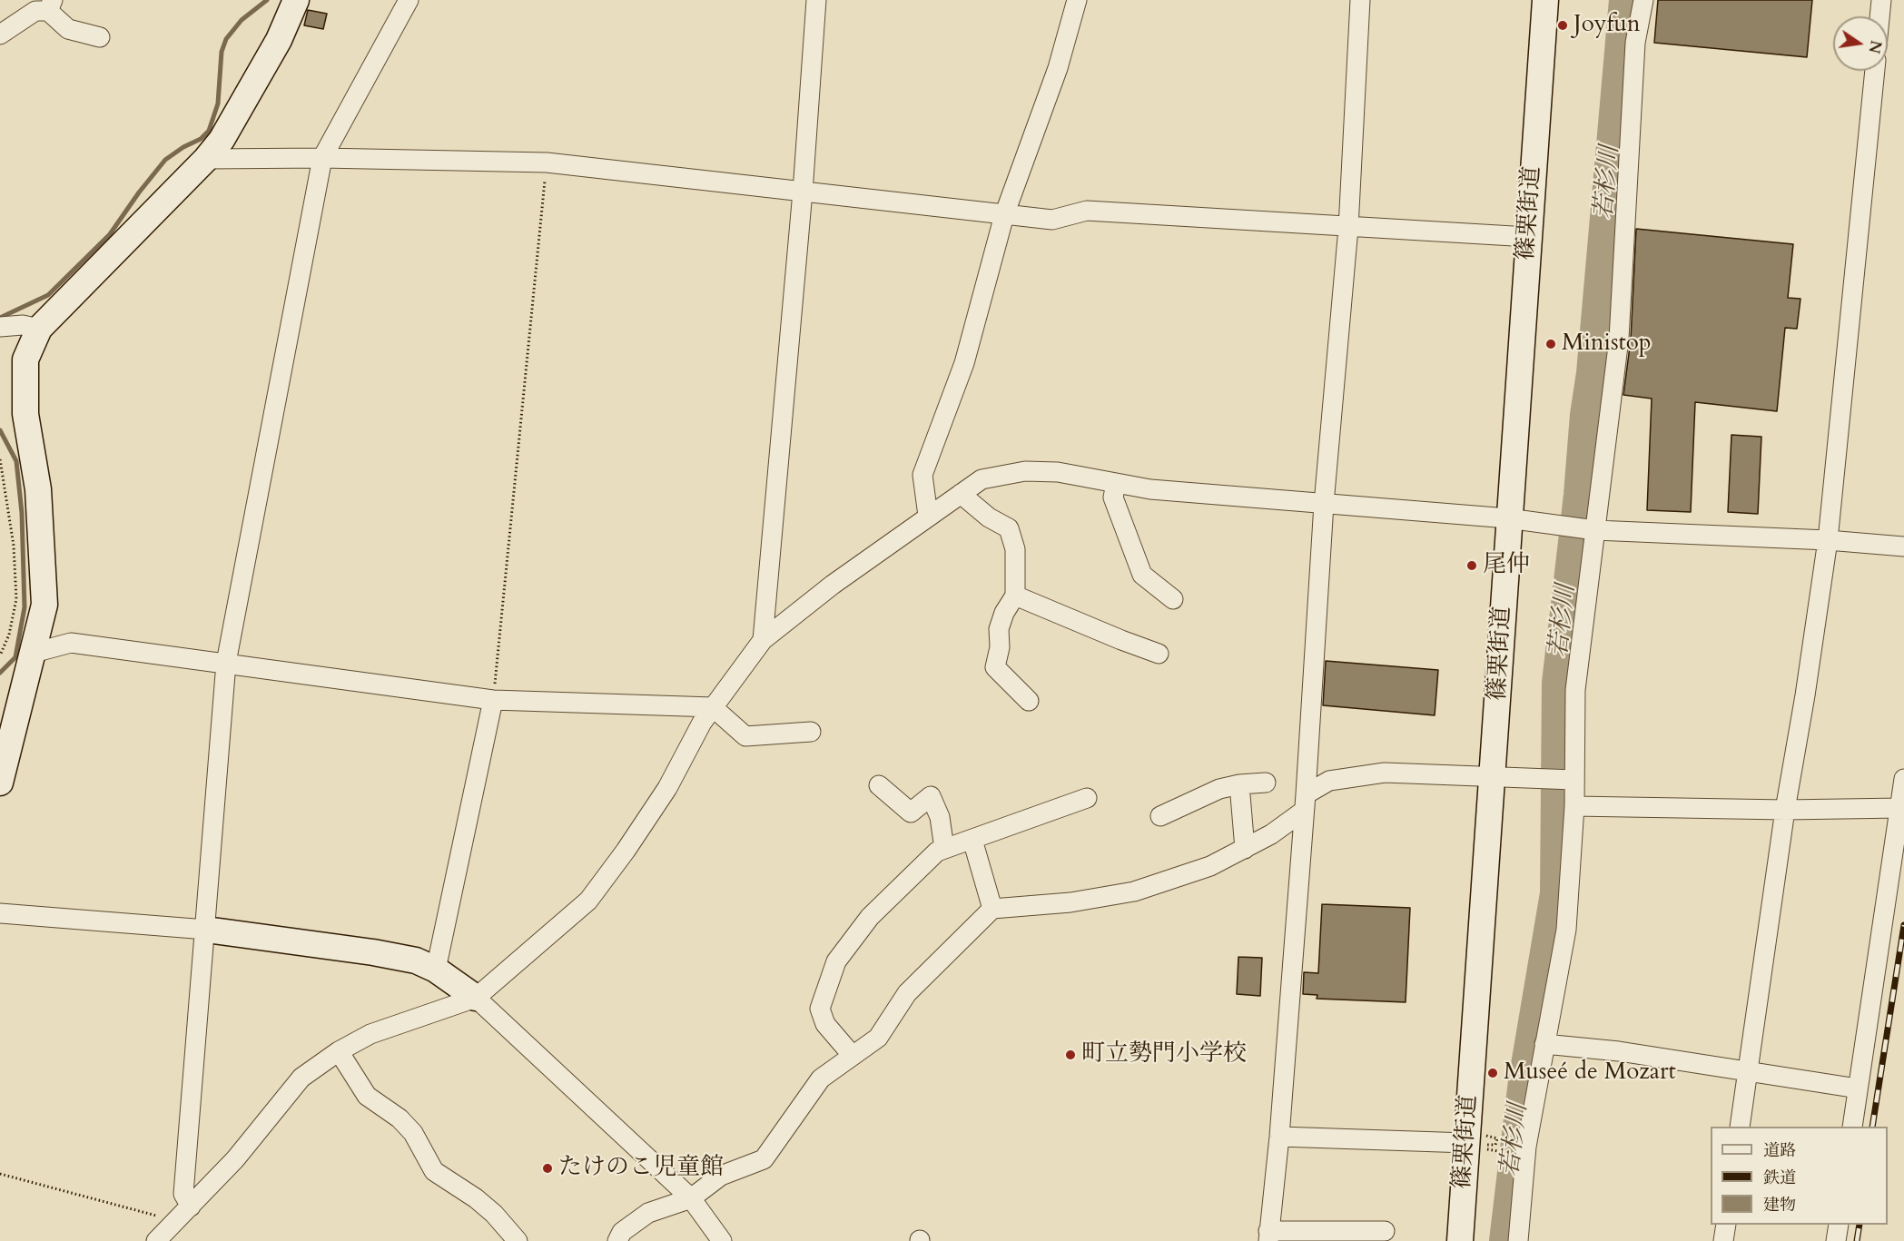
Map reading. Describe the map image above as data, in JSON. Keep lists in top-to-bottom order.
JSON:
{
  "streets": {
    "main road": ["篠栗街道"]
  },
  "water": ["若杉川"],
  "places": [
    "Joyfun",
    "Ministop",
    "尾仲",
    "町立勢門小学校",
    "Museé de Mozart",
    "たけのこ児童館"
  ],
  "legend": ["道路", "鉄道", "建物"],
  "north": "right"
}
